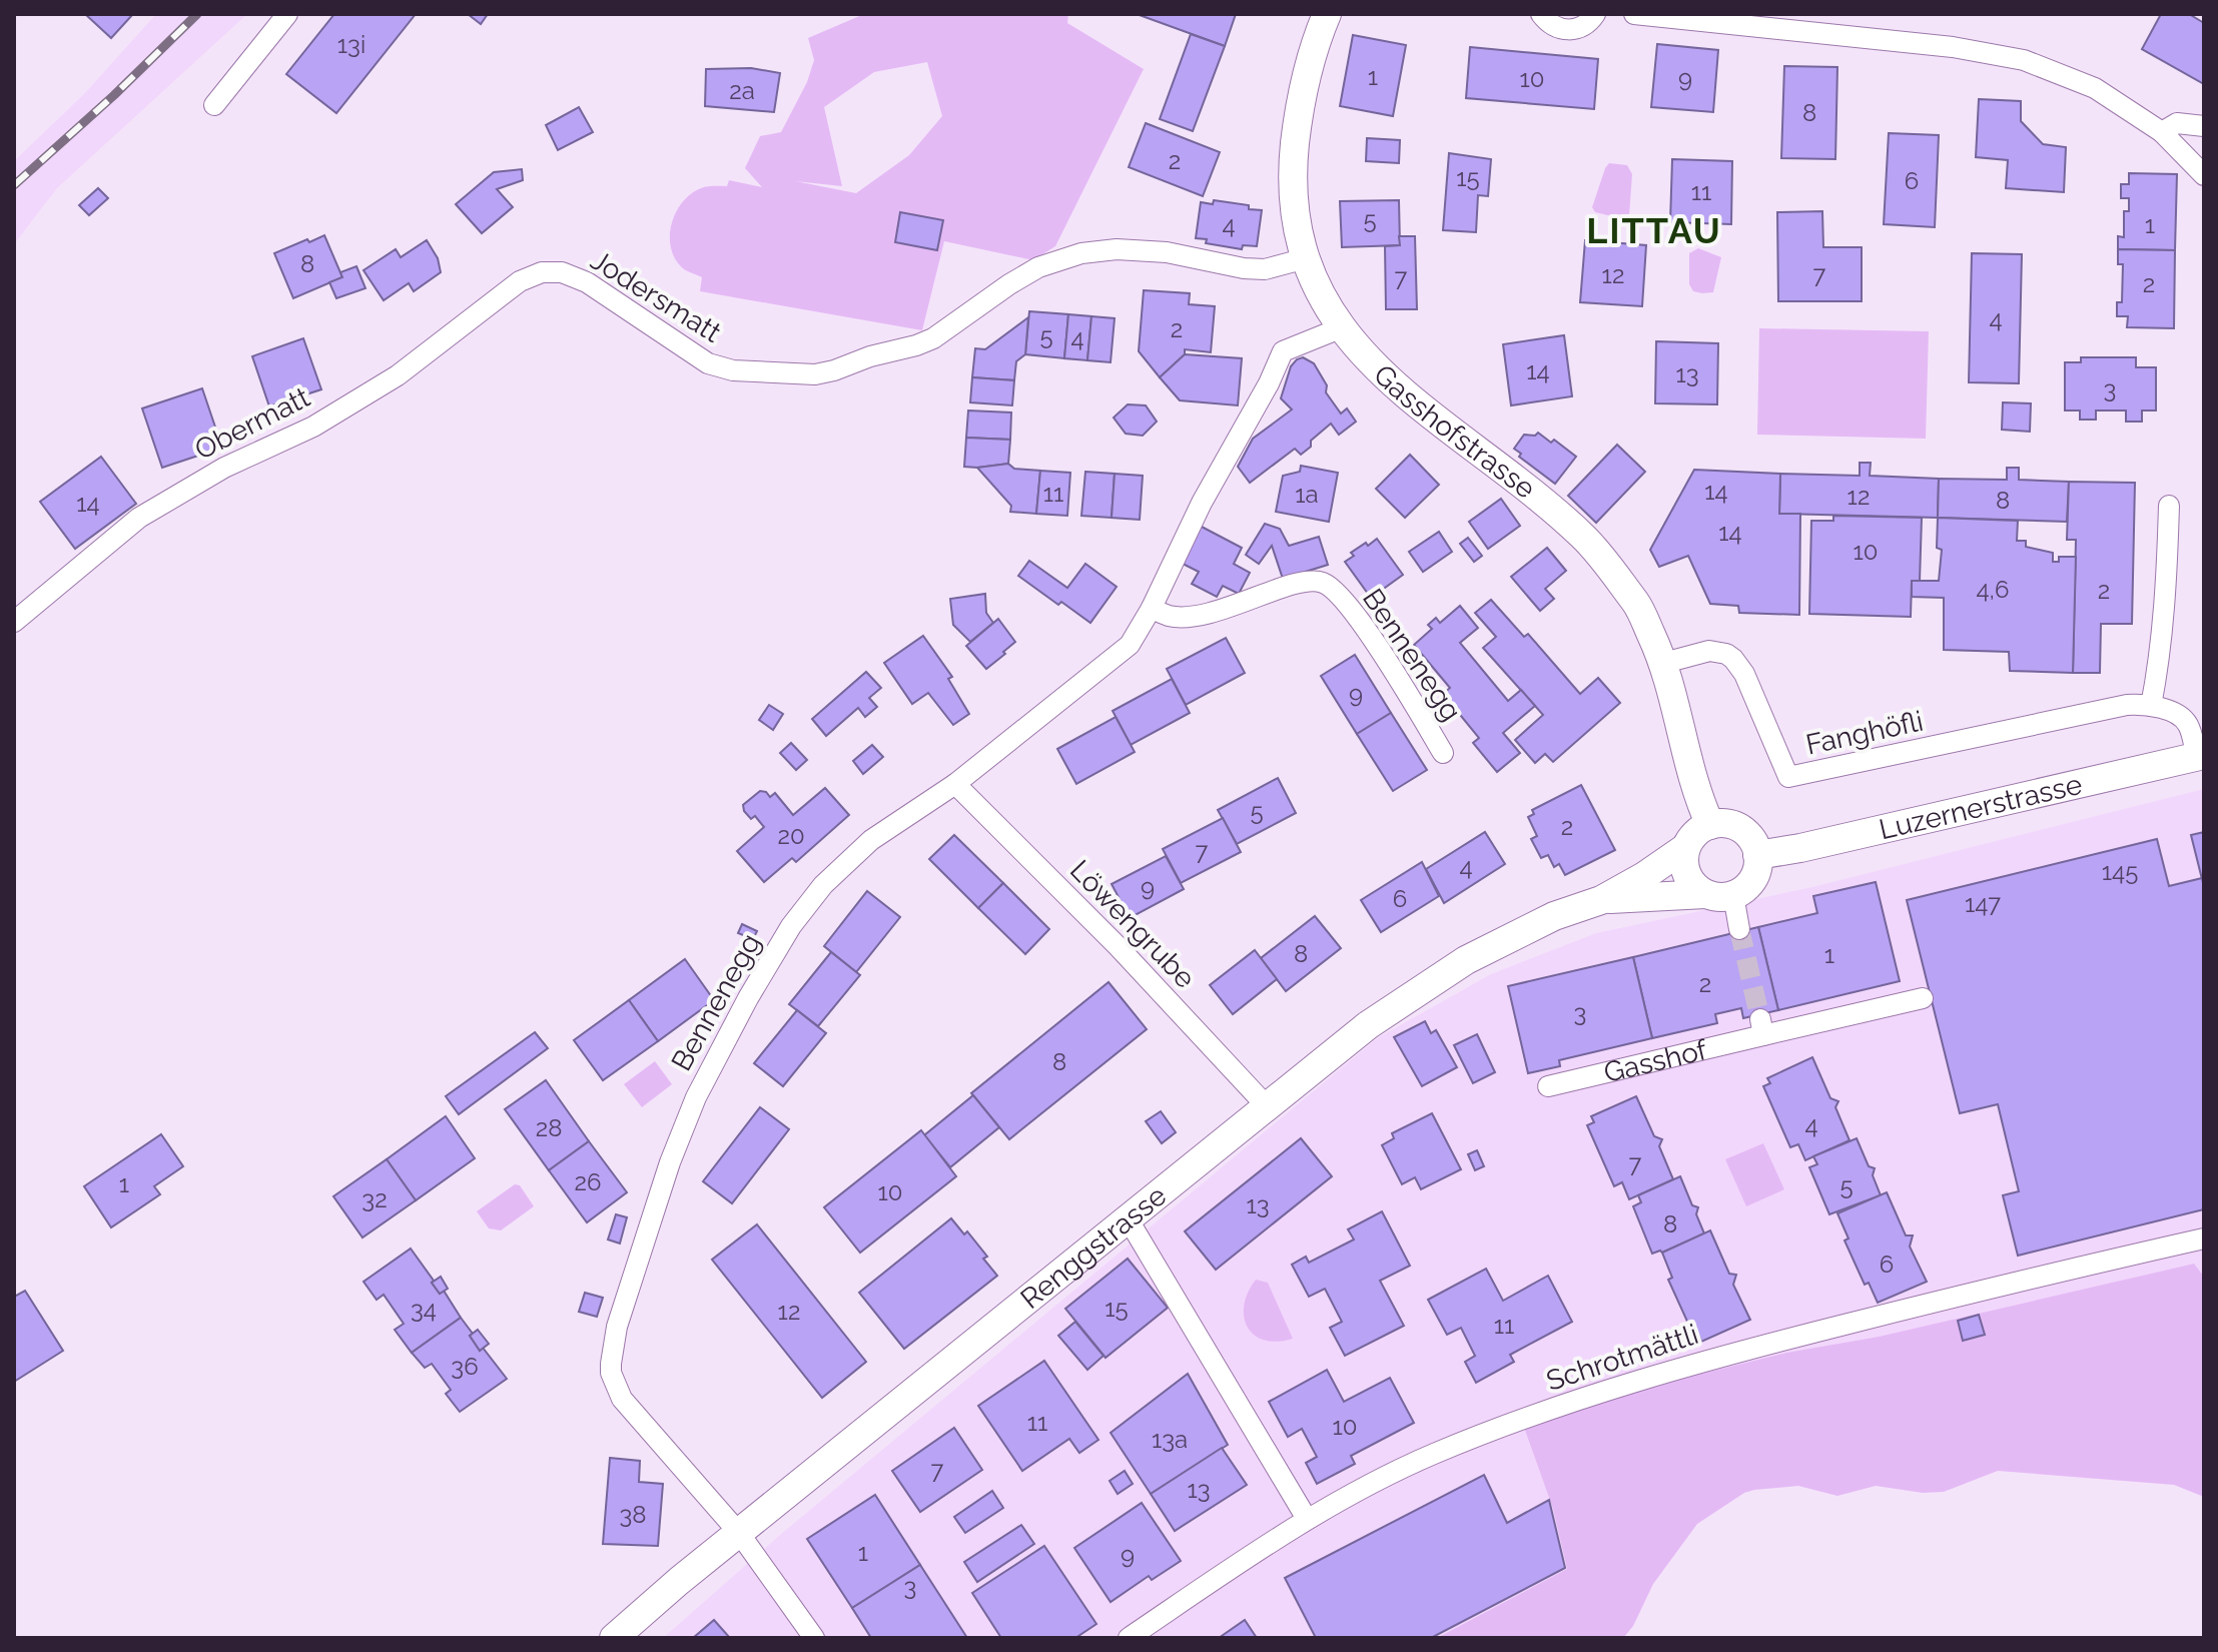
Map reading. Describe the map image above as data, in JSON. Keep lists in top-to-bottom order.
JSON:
{
  "streets": {
    "main road": ["Gasshofstrasse", "Luzernerstrasse", "Renggstrasse"],
    "street": [
      "Jodersmatt",
      "Obermatt",
      "Bennenegg",
      "Fanghöfli",
      "Löwengrube",
      "Gasshof",
      "Schrotmättli"
    ]
  },
  "crossings": [
    ["Jodersmatt", "Obermatt"],
    ["Jodersmatt", "Gasshofstrasse"],
    ["Gasshofstrasse", "Bennenegg"],
    ["Gasshofstrasse", "Fanghöfli"],
    ["Gasshofstrasse", "Luzernerstrasse"],
    ["Gasshofstrasse", "Renggstrasse"],
    ["Bennenegg", "Löwengrube"],
    ["Bennenegg", "Renggstrasse"],
    ["Fanghöfli", "Luzernerstrasse"],
    ["Luzernerstrasse", "Renggstrasse"],
    ["Löwengrube", "Renggstrasse"]
  ],
  "districts": ["LITTAU"],
  "house_numbers": [
    "13i",
    "1",
    "10",
    "9",
    "2a",
    "8",
    "2",
    "15",
    "6",
    "11",
    "5",
    "4",
    "1",
    "8",
    "12",
    "7",
    "7",
    "2",
    "4",
    "2",
    "5",
    "4",
    "14",
    "13",
    "3",
    "14",
    "11",
    "1a",
    "12",
    "8",
    "14",
    "14",
    "10",
    "4,6",
    "2",
    "9",
    "5",
    "2",
    "20",
    "7",
    "4",
    "145",
    "9",
    "6",
    "147",
    "8",
    "1",
    "2",
    "3",
    "8",
    "4",
    "28",
    "7",
    "26",
    "1",
    "5",
    "10",
    "32",
    "13",
    "8",
    "6",
    "15",
    "34",
    "12",
    "11",
    "36",
    "11",
    "10",
    "13a",
    "7",
    "13",
    "38",
    "1",
    "9",
    "3"
  ]
}
